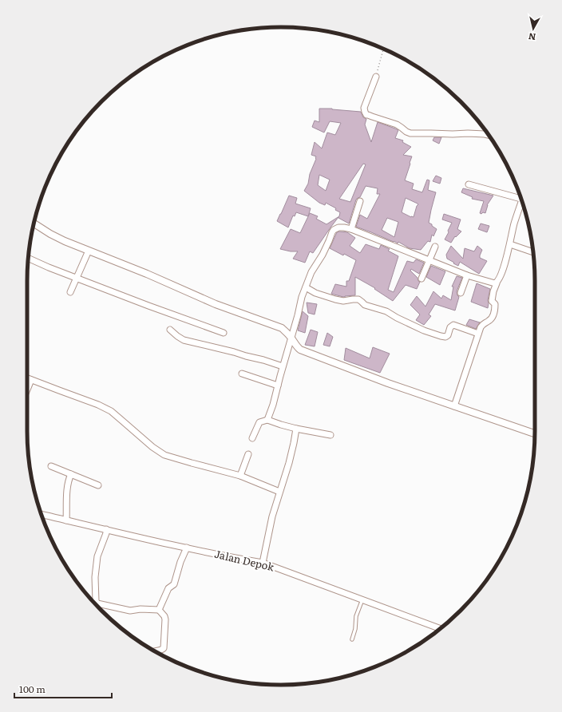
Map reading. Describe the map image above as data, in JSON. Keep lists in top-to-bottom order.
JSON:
{
  "streets": {
    "street": ["Jalan Depok"]
  },
  "scale_bar": "100 m",
  "north": "bottom"
}
